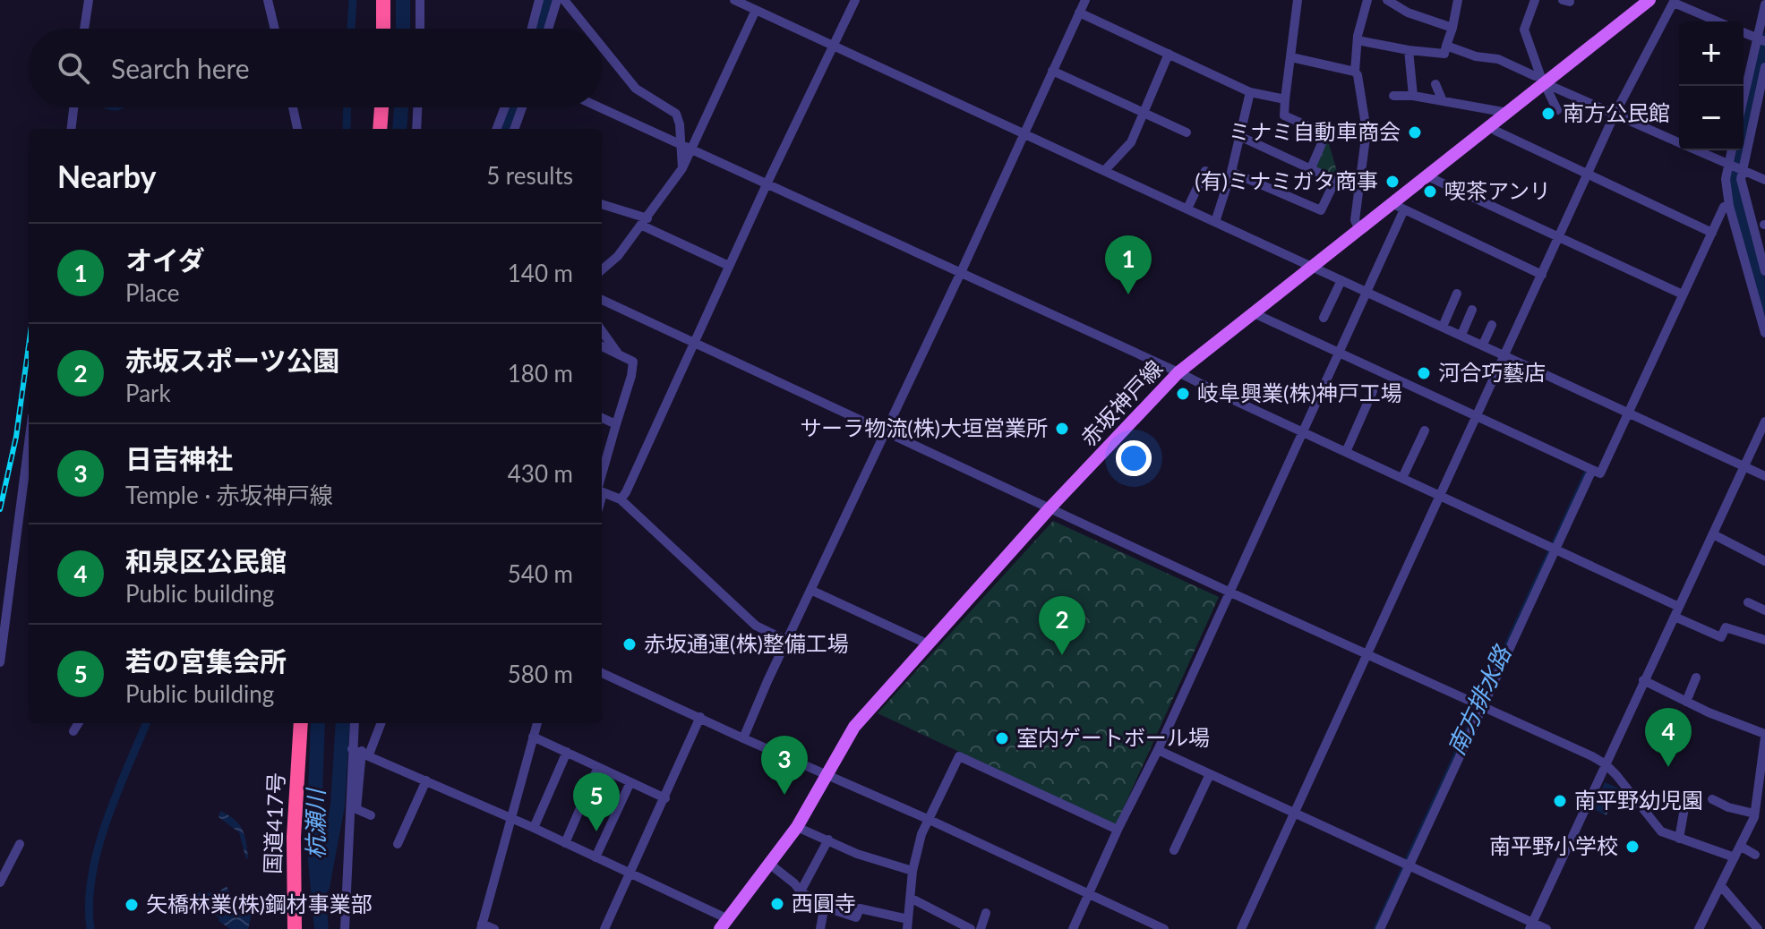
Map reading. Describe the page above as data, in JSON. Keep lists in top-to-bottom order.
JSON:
{
  "streets": {
    "highway": ["国道417号"],
    "main road": ["赤坂神戸線"]
  },
  "water": ["南方排水路", "杭瀬川"],
  "places": [
    "南方公民館",
    "ミナミ自動車商会",
    "(有)ミナミガタ商事",
    "喫茶アンリ",
    "河合巧藝店",
    "岐阜興業(株)神戸工場",
    "サーラ物流(株)大垣営業所",
    "赤坂通運(株)整備工場",
    "室内ゲートボール場",
    "南平野幼児園",
    "南平野小学校",
    "西圓寺",
    "矢橋林業(株)鋼材事業部"
  ],
  "page": {
    "map_buttons": ["+", "−"],
    "search": "Search here",
    "heading": ["Nearby", "5 results"],
    "list": [
      {
        "mark": "1",
        "name": "オイダ",
        "note": "Place",
        "value": "140 m"
      },
      {
        "mark": "2",
        "name": "赤坂スポーツ公園",
        "note": "Park",
        "value": "180 m"
      },
      {
        "mark": "3",
        "name": "日吉神社",
        "note": "Temple · 赤坂神戸線",
        "value": "430 m"
      },
      {
        "mark": "4",
        "name": "和泉区公民館",
        "note": "Public building",
        "value": "540 m"
      },
      {
        "mark": "5",
        "name": "若の宮集会所",
        "note": "Public building",
        "value": "580 m"
      }
    ],
    "pins": [
      "1",
      "2",
      "4",
      "3",
      "5"
    ]
  }
}
